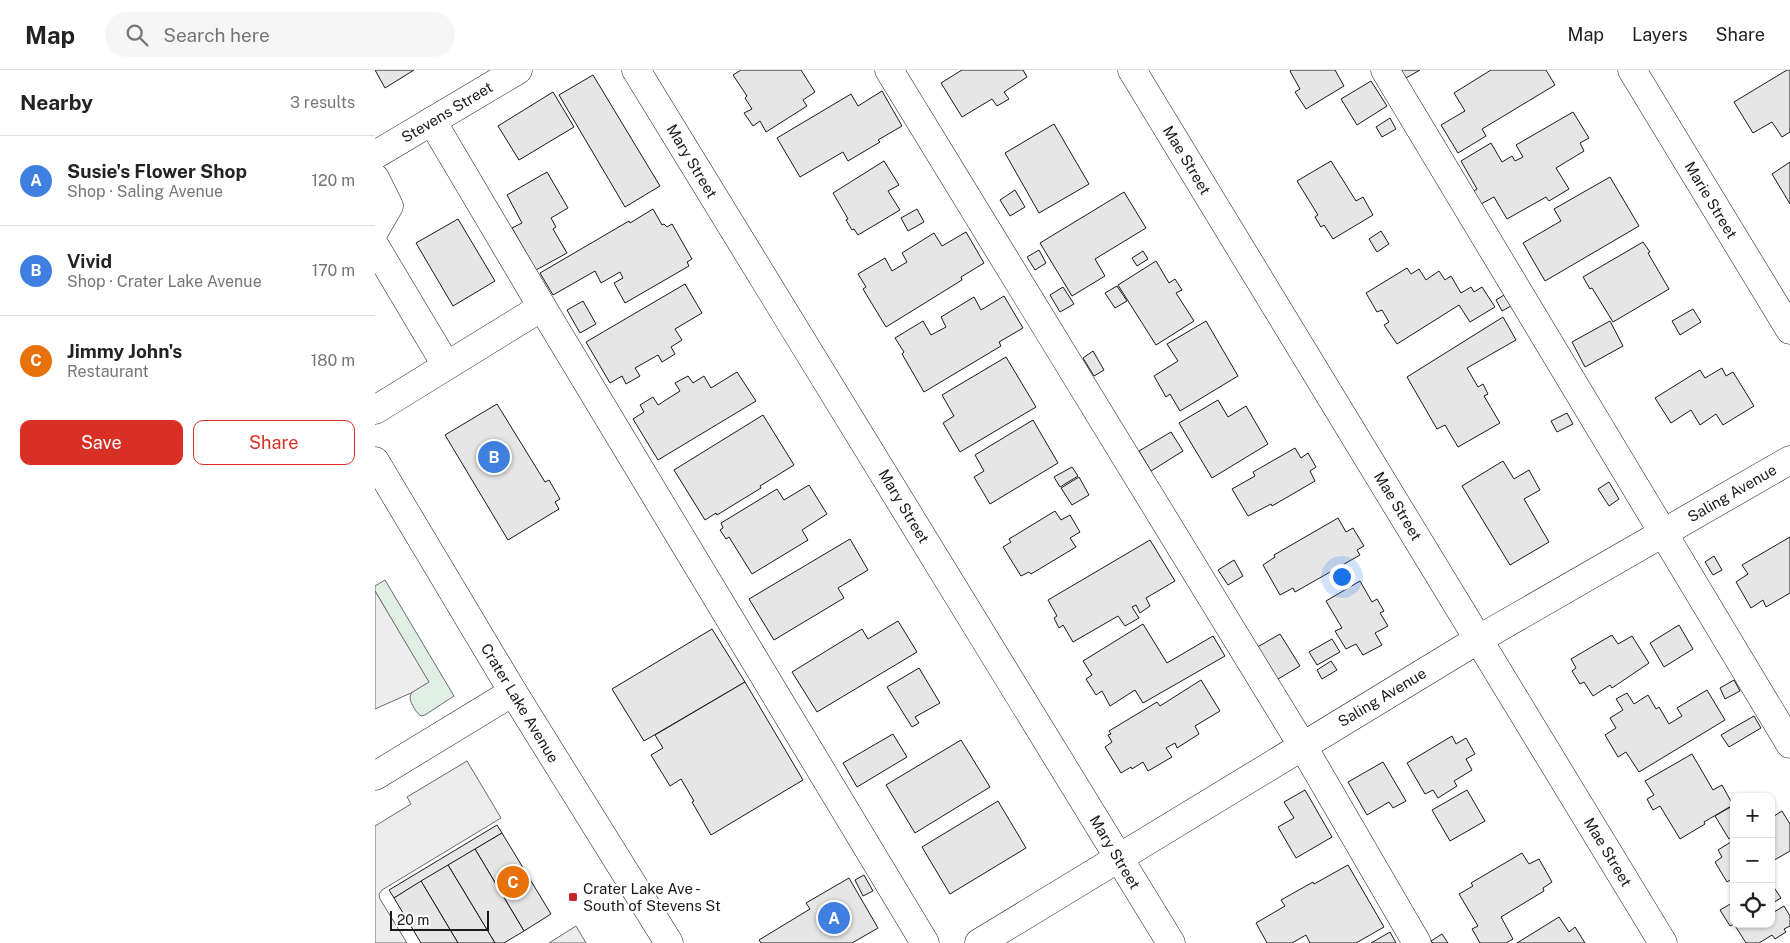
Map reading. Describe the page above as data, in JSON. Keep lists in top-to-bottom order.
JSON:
{
  "streets": {
    "street": [
      "Stevens Street",
      "Mae Street",
      "Mary Street",
      "Marie Street",
      "Saling Avenue",
      "Crater Lake Avenue"
    ]
  },
  "crossings": [
    ["Mae Street", "Saling Avenue"],
    ["Mary Street", "Saling Avenue"]
  ],
  "places": {
    "transit": ["Crater Lake Ave - South of Stevens St"]
  },
  "scale_bar": "20 m",
  "page": {
    "header": "Map",
    "search": "Search here",
    "nav": ["Map", "Layers", "Share"],
    "heading": ["Nearby", "3 results"],
    "list": [
      {
        "mark": "A",
        "name": "Susie's Flower Shop",
        "note": "Shop · Saling Avenue",
        "value": "120 m"
      },
      {
        "mark": "B",
        "name": "Vivid",
        "note": "Shop · Crater Lake Avenue",
        "value": "170 m"
      },
      {
        "mark": "C",
        "name": "Jimmy John's",
        "note": "Restaurant",
        "value": "180 m"
      }
    ],
    "buttons": ["Save", "Share"],
    "pins": ["B", "C", "A"],
    "map_buttons": ["+", "−"],
    "scale": "20 m"
  }
}
